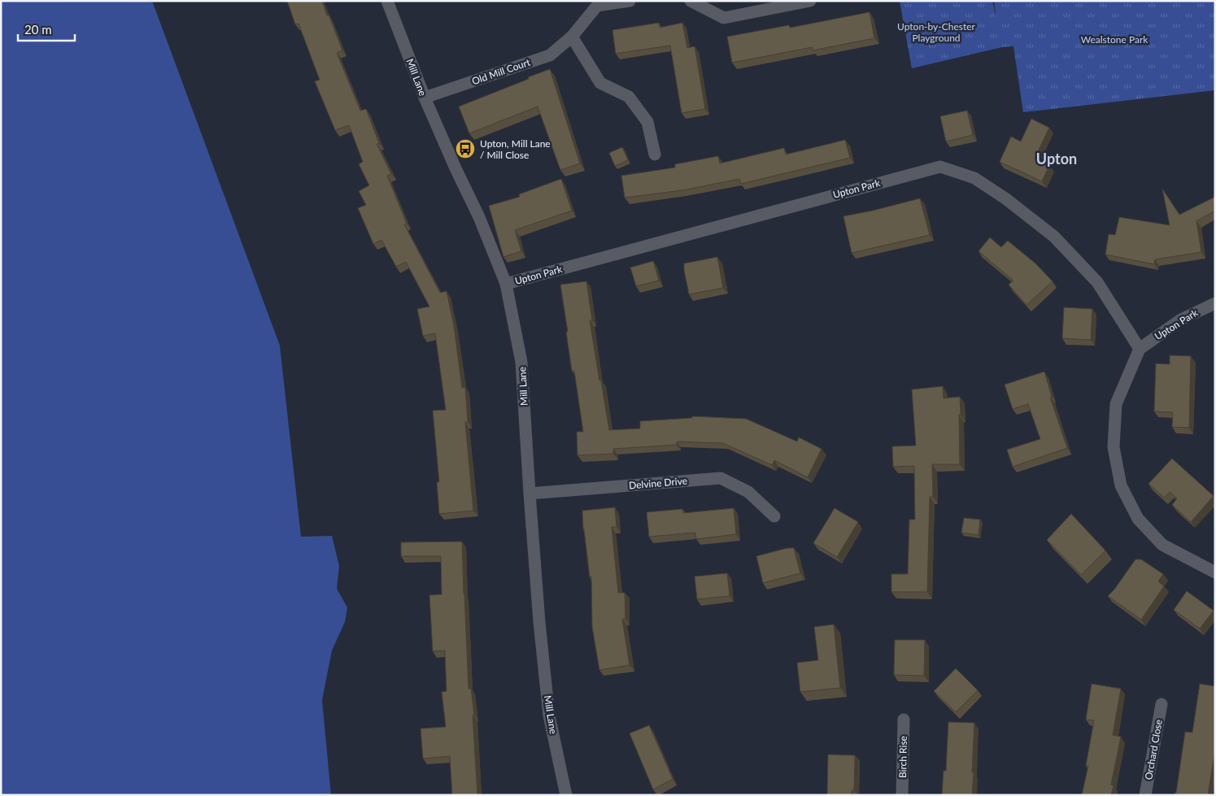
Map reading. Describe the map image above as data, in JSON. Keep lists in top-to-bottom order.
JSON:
{
  "streets": {
    "street": [
      "Old Mill Court",
      "Mill Lane",
      "Upton Park",
      "Delvine Drive",
      "Orchard Close",
      "Birch Rise"
    ]
  },
  "crossings": [
    ["Old Mill Court", "Mill Lane"],
    ["Mill Lane", "Upton Park"],
    ["Mill Lane", "Delvine Drive"]
  ],
  "districts": ["Upton"],
  "parks": ["Upton-by-Chester Playground", "Wealstone Park"],
  "places": {
    "bus stop": ["Upton, Mill Lane / Mill Close"]
  },
  "scale_bar": "20 m"
}
